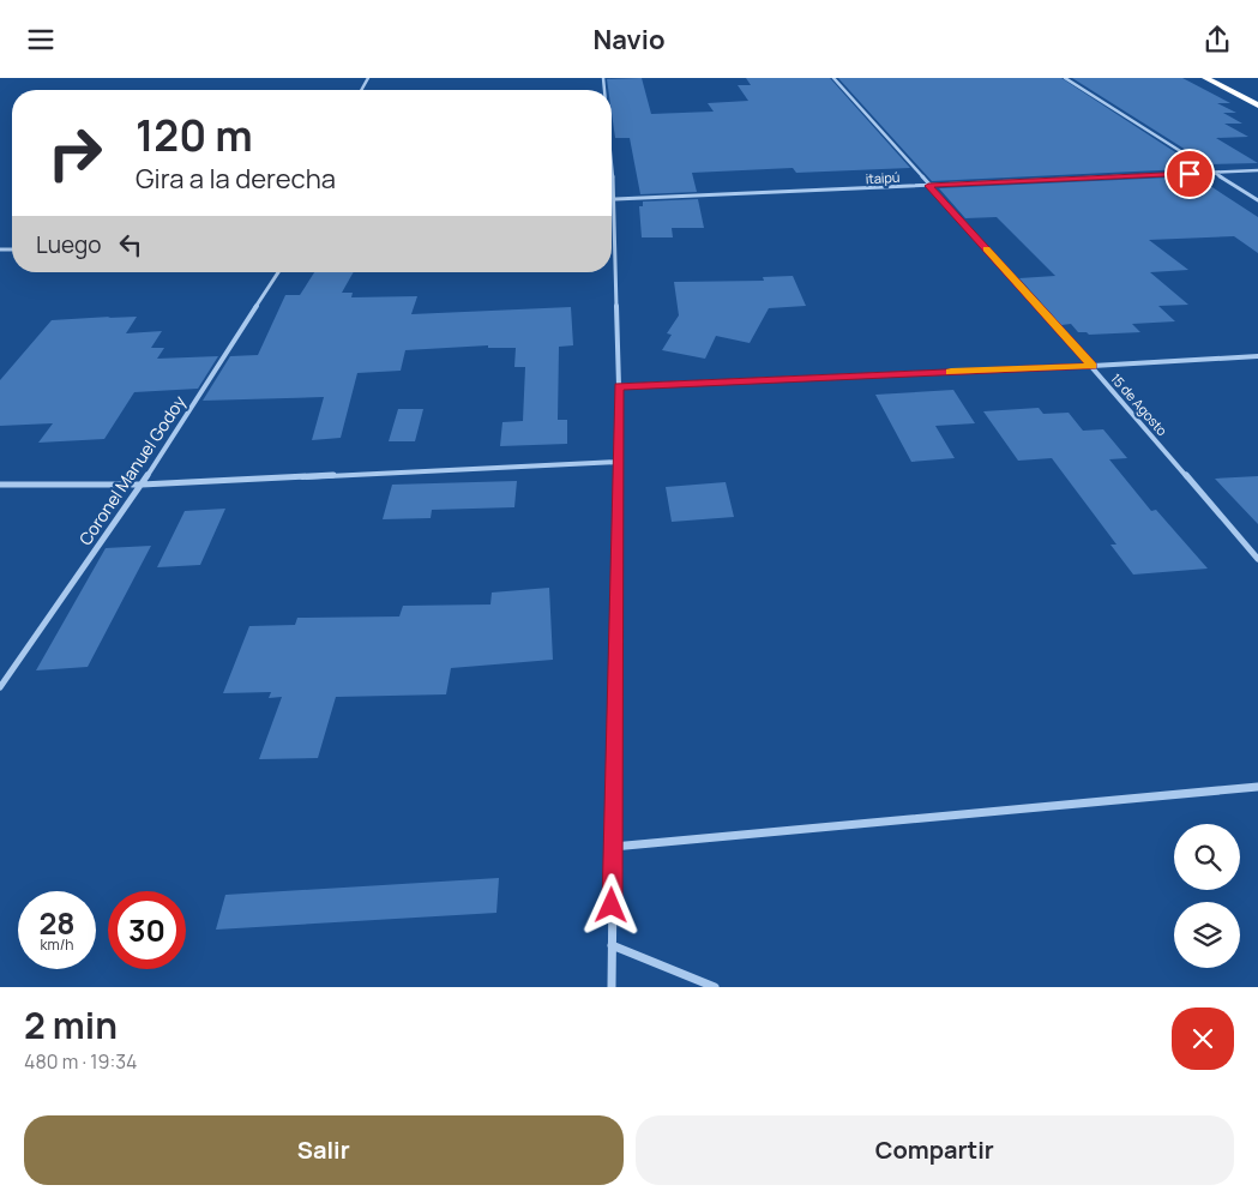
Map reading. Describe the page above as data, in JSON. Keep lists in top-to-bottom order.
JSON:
{
  "streets": {
    "street": ["itaipú", "15 de Agosto", "Coronel Manuel Godoy"]
  },
  "crossings": [
    ["itaipú", "15 de Agosto"]
  ],
  "page": {
    "header": "Navio",
    "turn": ["120 m", "Gira a la derecha"],
    "then": "Luego",
    "speed": "28 km/h",
    "limit": "30",
    "heading": ["2 min", "480 m · 19:34"],
    "buttons": ["Salir", "Compartir"]
  }
}
